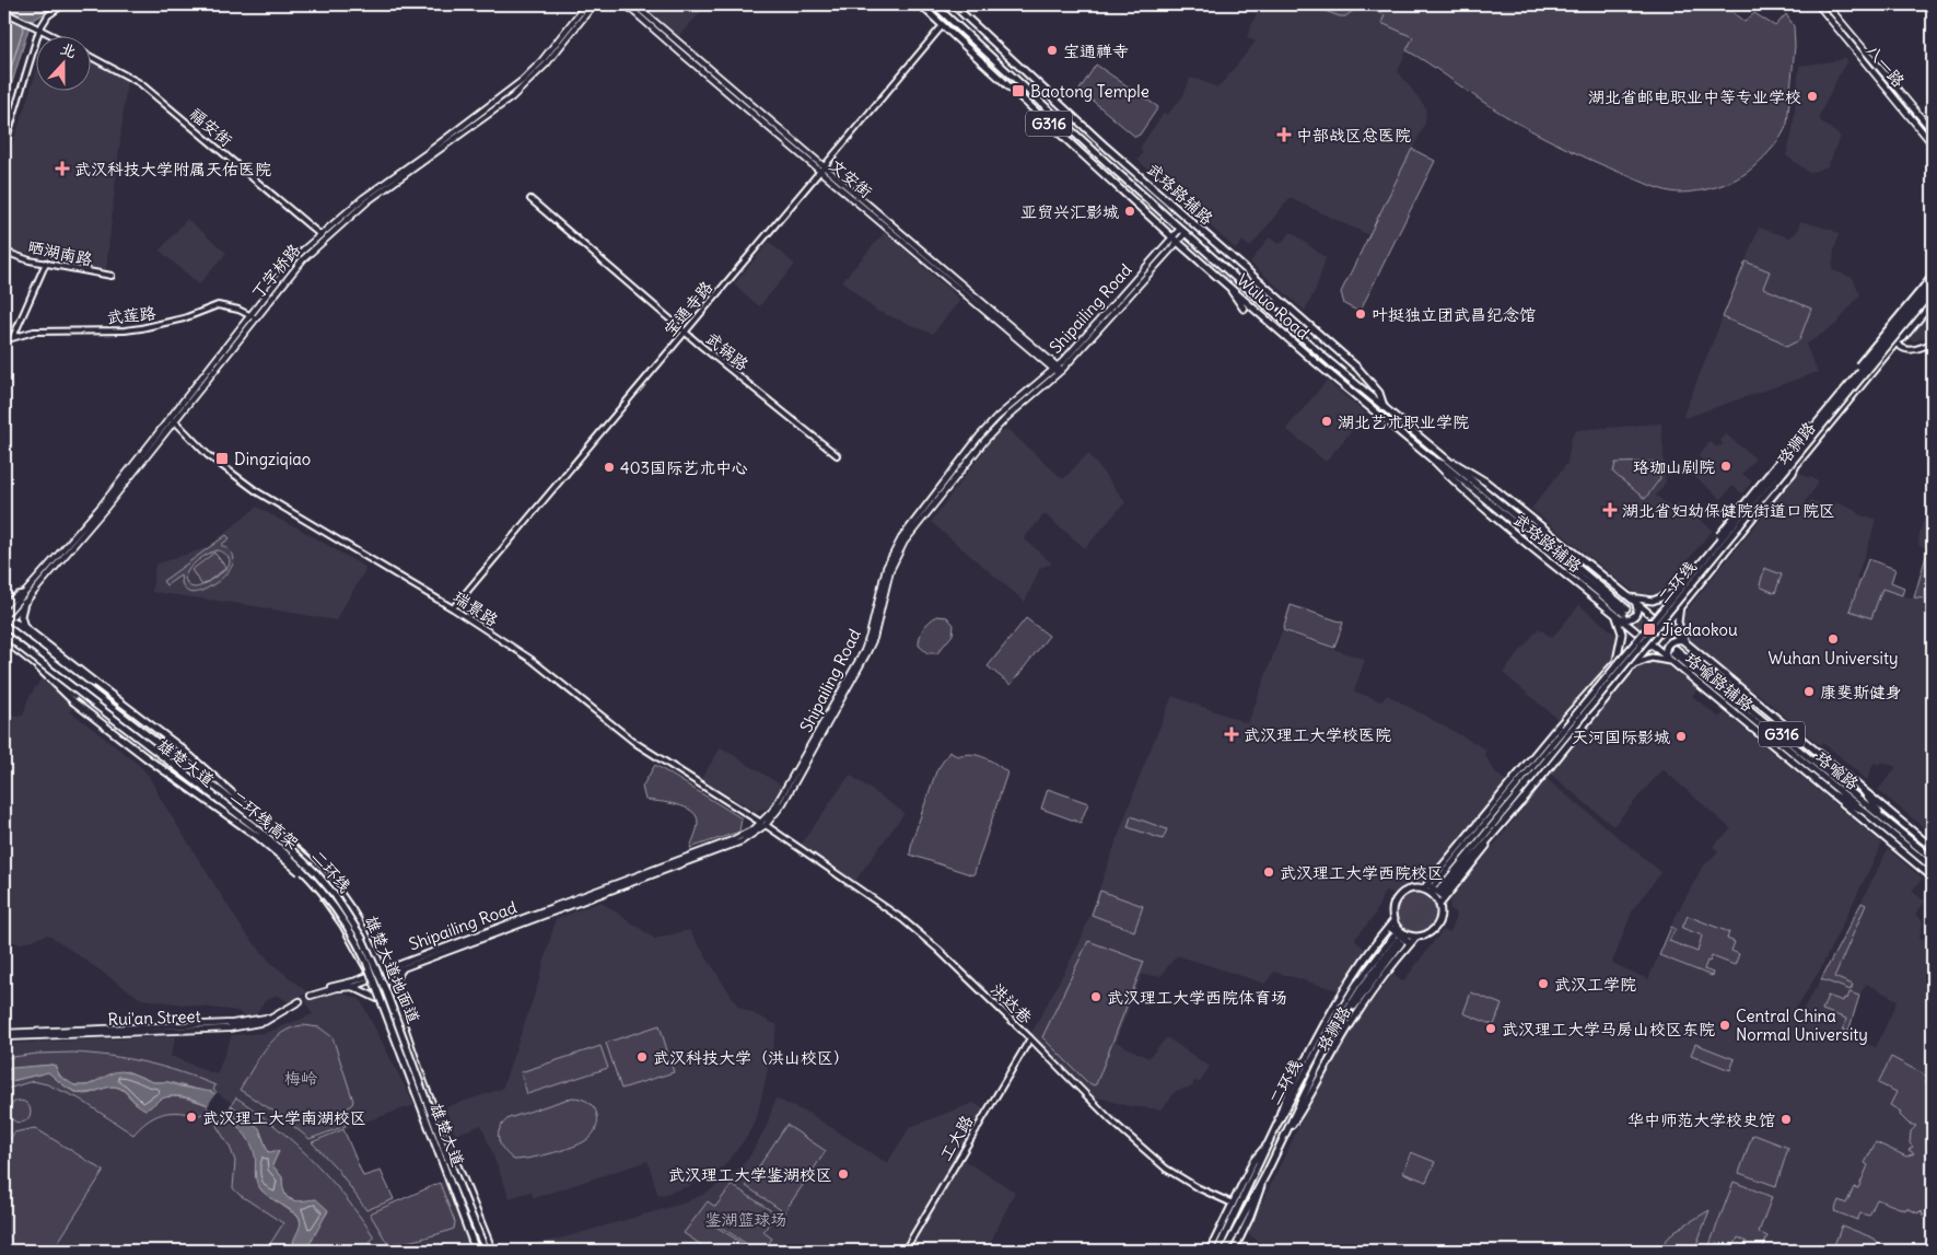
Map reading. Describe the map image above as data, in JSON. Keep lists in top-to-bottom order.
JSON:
{
  "streets": {
    "main road": [
      "八一路",
      "G316",
      "文安街",
      "武珞路辅路",
      "丁字桥路",
      "Wuluo Road",
      "Shipailing Road",
      "珞狮路",
      "二环线",
      "珞喻路辅路",
      "雄楚大道",
      "珞喻路",
      "二环线高架",
      "雄楚大道地面道",
      "Rui'an Street"
    ],
    "street": [
      "福安街",
      "晒湖南路",
      "宝通寺路",
      "武莲路",
      "武锅路",
      "瑞景路",
      "洪达巷",
      "工大路"
    ]
  },
  "crossings": [
    ["福安街", "丁字桥路"],
    ["文安街", "宝通寺路"],
    ["文安街", "Shipailing Road"],
    ["武珞路辅路", "Wuluo Road"],
    ["武珞路辅路", "珞狮路"],
    ["武珞路辅路", "珞喻路辅路"],
    ["丁字桥路", "武莲路"],
    ["丁字桥路", "二环线"],
    ["丁字桥路", "瑞景路"],
    ["丁字桥路", "雄楚大道地面道"],
    ["Wuluo Road", "宝通寺路"],
    ["Wuluo Road", "Shipailing Road"],
    ["宝通寺路", "武锅路"],
    ["宝通寺路", "瑞景路"],
    ["Shipailing Road", "瑞景路"],
    ["Shipailing Road", "雄楚大道"],
    ["Shipailing Road", "二环线高架"],
    ["Shipailing Road", "雄楚大道地面道"],
    ["Shipailing Road", "洪达巷"],
    ["珞狮路", "二环线"],
    ["珞狮路", "珞喻路辅路"],
    ["二环线", "雄楚大道地面道"],
    ["瑞景路", "洪达巷"],
    ["雄楚大道", "二环线高架"],
    ["洪达巷", "工大路"]
  ],
  "parks": ["梅岭", "鉴湖篮球场"],
  "places": {
    "other": [
      "宝通禅寺",
      "湖北省邮电职业中等专业学校",
      "亚贸兴汇影城",
      "叶挺独立团武昌纪念馆",
      "湖北艺术职业学院",
      "珞珈山剧院",
      "403国际艺术中心",
      "Wuhan University",
      "康斐斯健身",
      "天河国际影城",
      "武汉理工大学西院校区",
      "武汉工学院",
      "武汉理工大学西院体育场",
      "Central China Normal University",
      "武汉理工大学马房山校区东院",
      "武汉科技大学（洪山校区）",
      "武汉理工大学南湖校区",
      "华中师范大学校史馆",
      "武汉理工大学鉴湖校区"
    ],
    "transit": ["Baotong Temple", "Dingziqiao", "Jiedaokou"],
    "health": [
      "中部战区总医院",
      "武汉科技大学附属天佑医院",
      "湖北省妇幼保健院街道口院区",
      "武汉理工大学校医院"
    ]
  },
  "north": "top"
}
